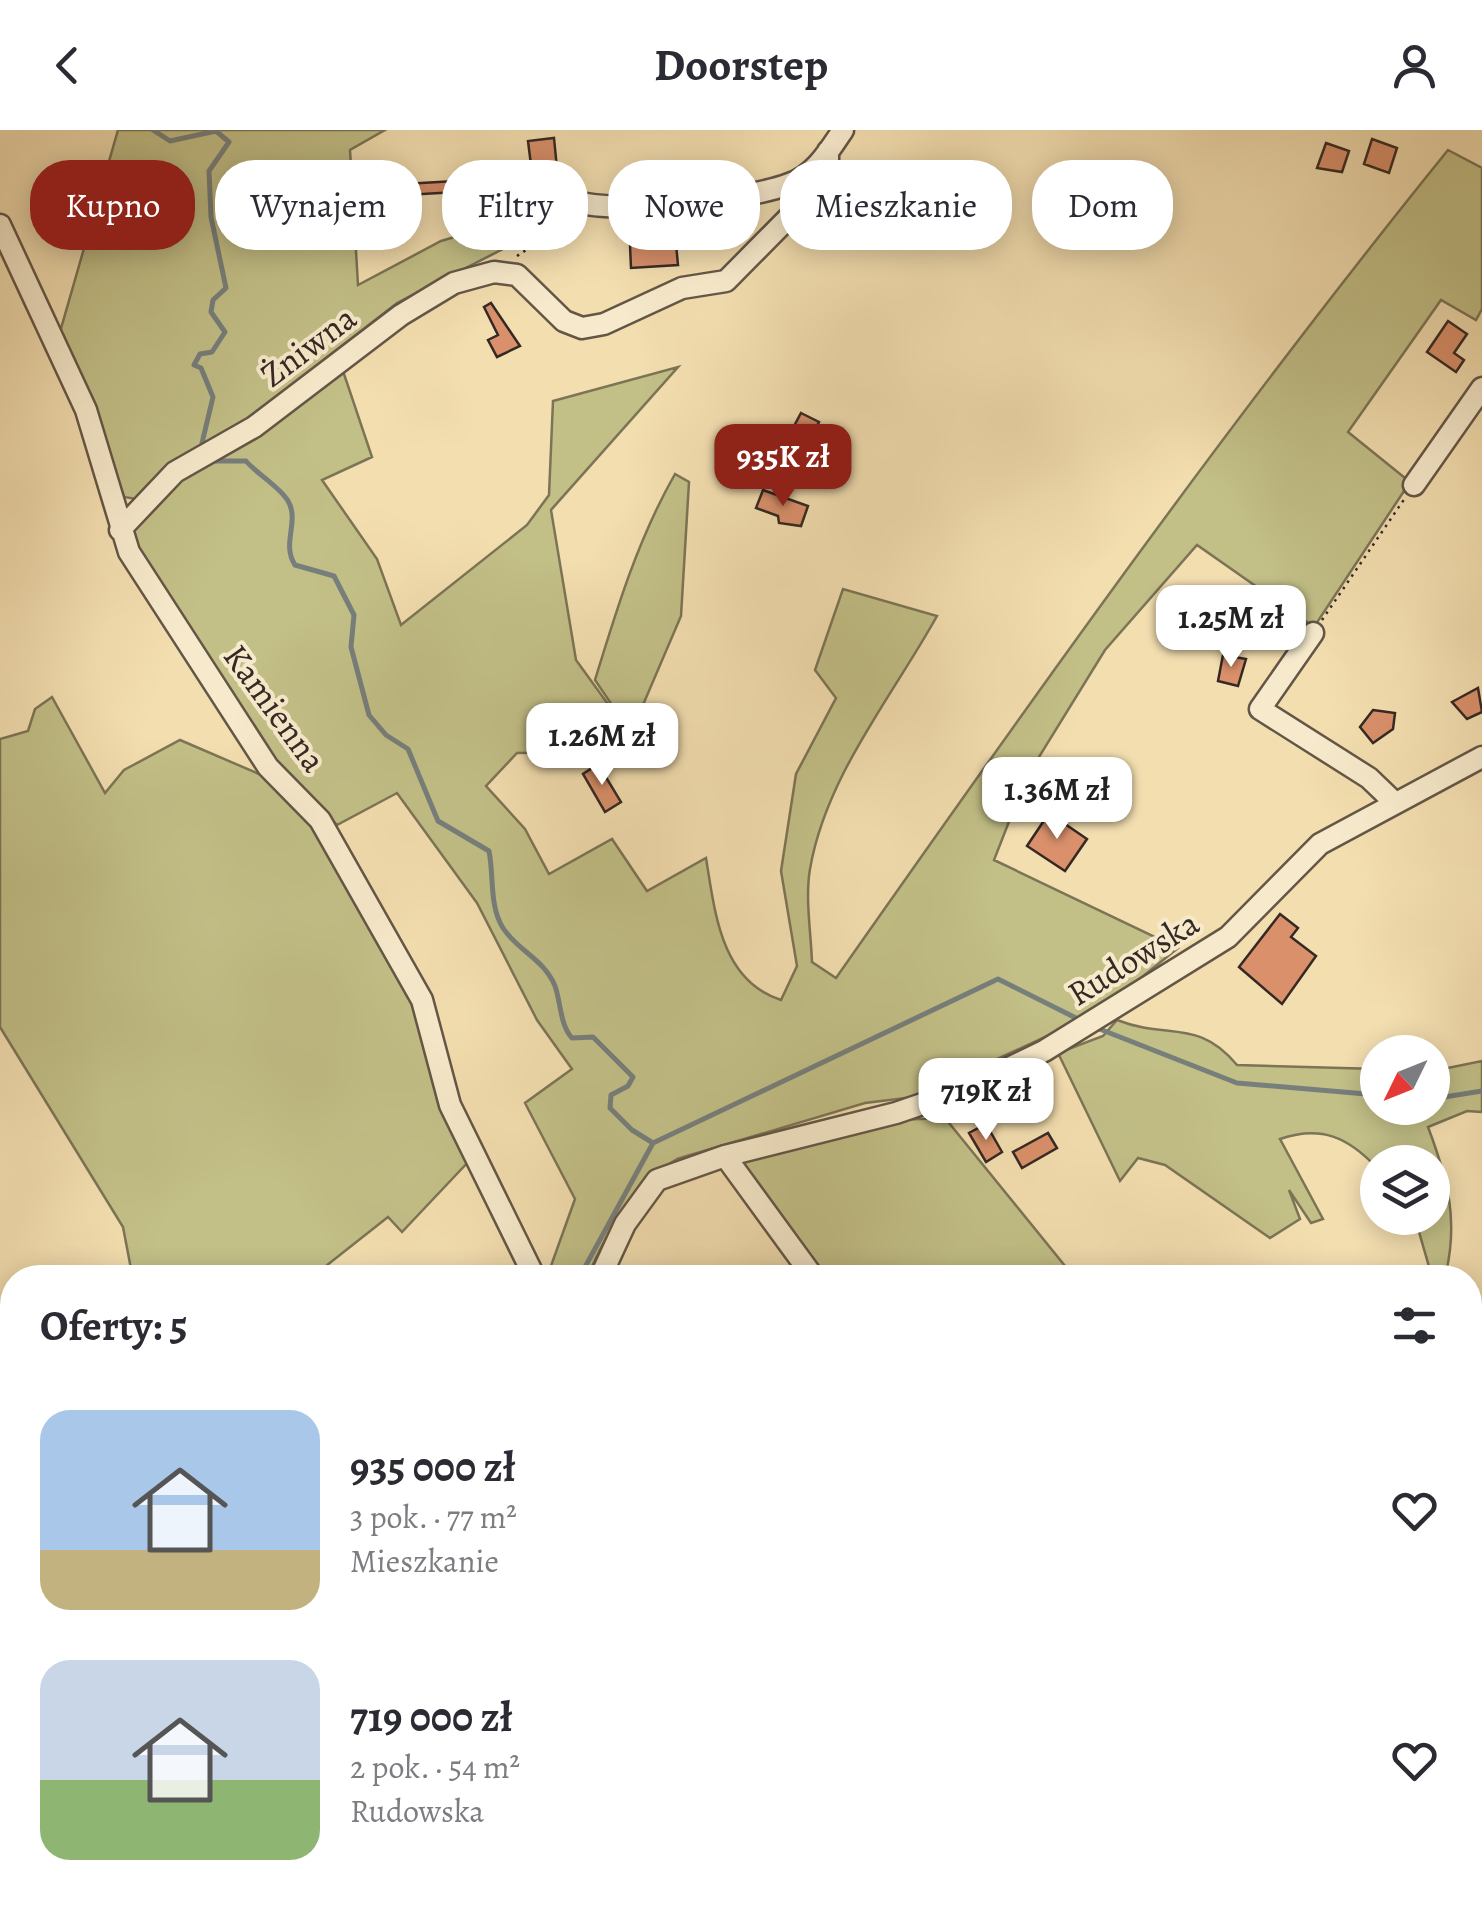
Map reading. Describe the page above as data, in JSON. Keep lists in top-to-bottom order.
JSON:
{
  "streets": {
    "street": ["Żniwna", "Kamienna", "Rudowska"]
  },
  "crossings": [
    ["Żniwna", "Kamienna"]
  ],
  "north": "bottom left",
  "page": {
    "header": "Doorstep",
    "chip": [
      "Kupno",
      "Wynajem",
      "Filtry",
      "Nowe",
      "Mieszkanie",
      "Dom"
    ],
    "price": [
      "935K zł",
      "1.25M zł",
      "1.26M zł",
      "1.36M zł",
      "719K zł"
    ],
    "heading": "Oferty: 5",
    "list": [
      {
        "name": "935 000 zł",
        "note": "3 pok. · 77 m² · Mieszkanie"
      },
      {
        "name": "719 000 zł",
        "note": "2 pok. · 54 m² · Rudowska"
      }
    ]
  }
}
